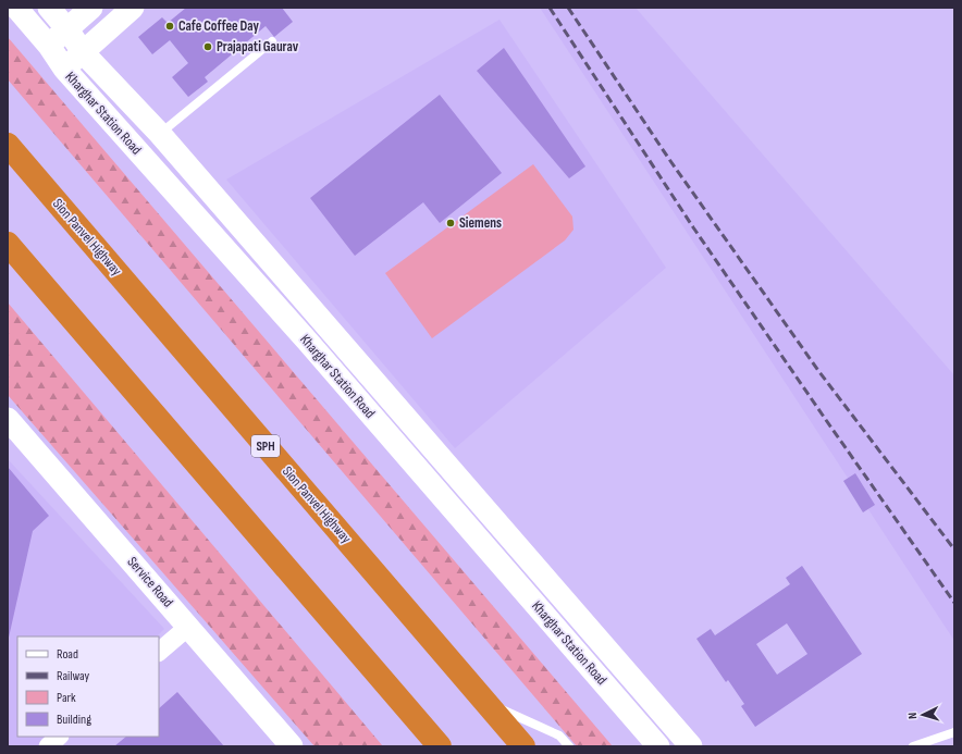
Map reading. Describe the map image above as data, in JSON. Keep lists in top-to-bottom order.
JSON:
{
  "streets": {
    "highway": ["Sion Panvel Highway", "SPH"],
    "street": ["Kharghar Station Road", "Service Road"]
  },
  "places": ["Cafe Coffee Day", "Prajapati Gaurav", "Siemens"],
  "legend": [
    "Road",
    "Railway",
    "Park",
    "Building"
  ],
  "north": "left"
}
